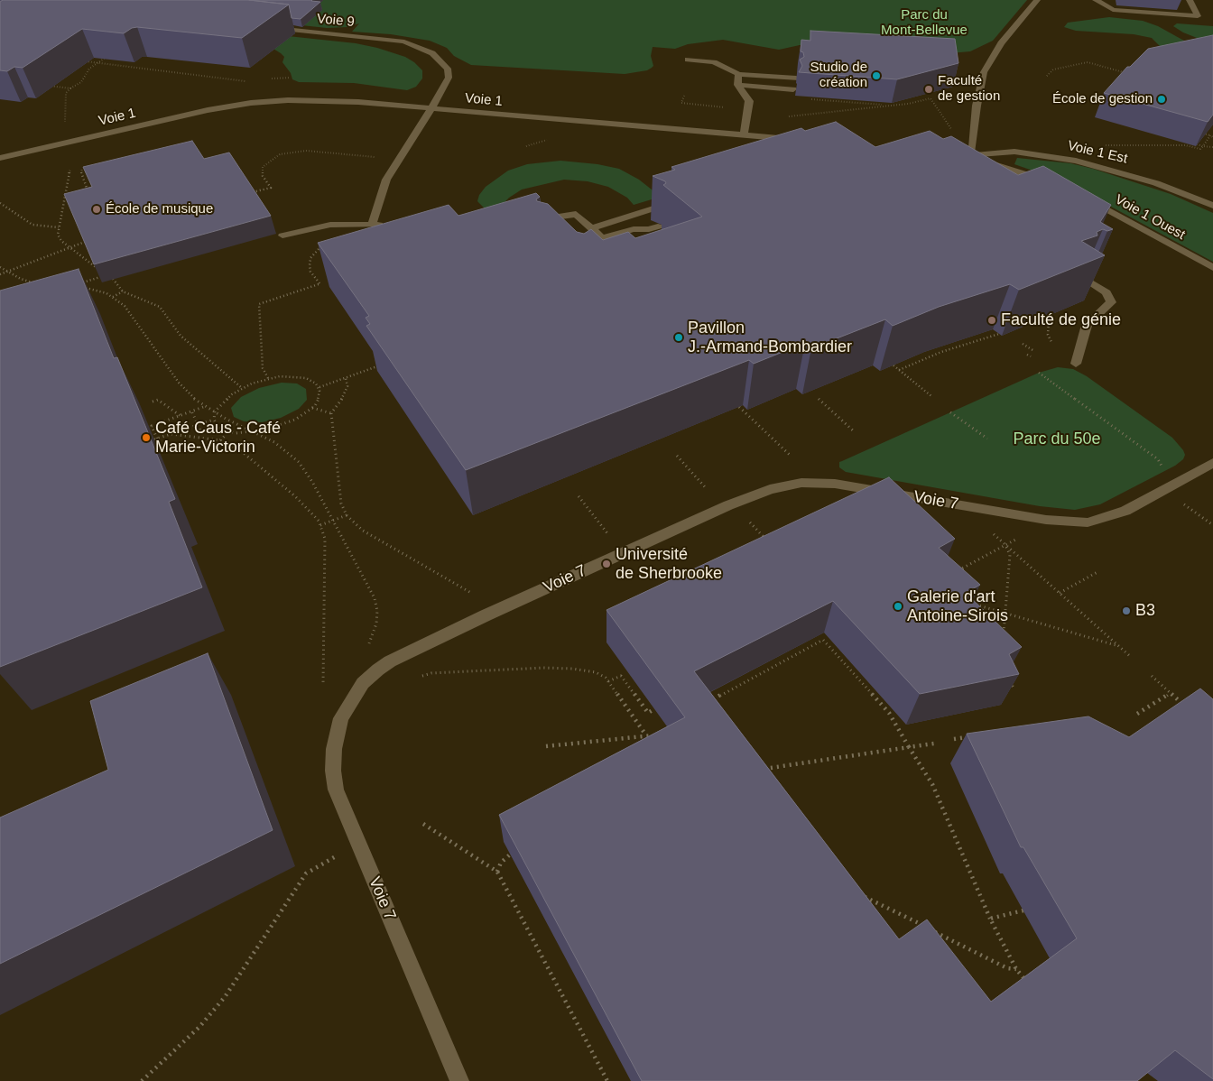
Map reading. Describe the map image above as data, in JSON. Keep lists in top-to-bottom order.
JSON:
{
  "streets": {
    "lane": [
      "Voie 9",
      "Voie 1",
      "Voie 1 Est",
      "Voie 1 Ouest",
      "Voie 7"
    ]
  },
  "crossings": [
    ["Voie 9", "Voie 1"]
  ],
  "parks": ["Parc du Mont-Bellevue", "Parc du 50e"],
  "places": [
    "Studio de création",
    "Faculté de gestion",
    "École de gestion",
    "École de musique",
    "Faculté de génie",
    "Pavillon J.-Armand-Bombardier",
    "Café Caus - Café Marie-Victorin",
    "Université de Sherbrooke",
    "Galerie d'art Antoine-Sirois",
    "B3"
  ]
}
